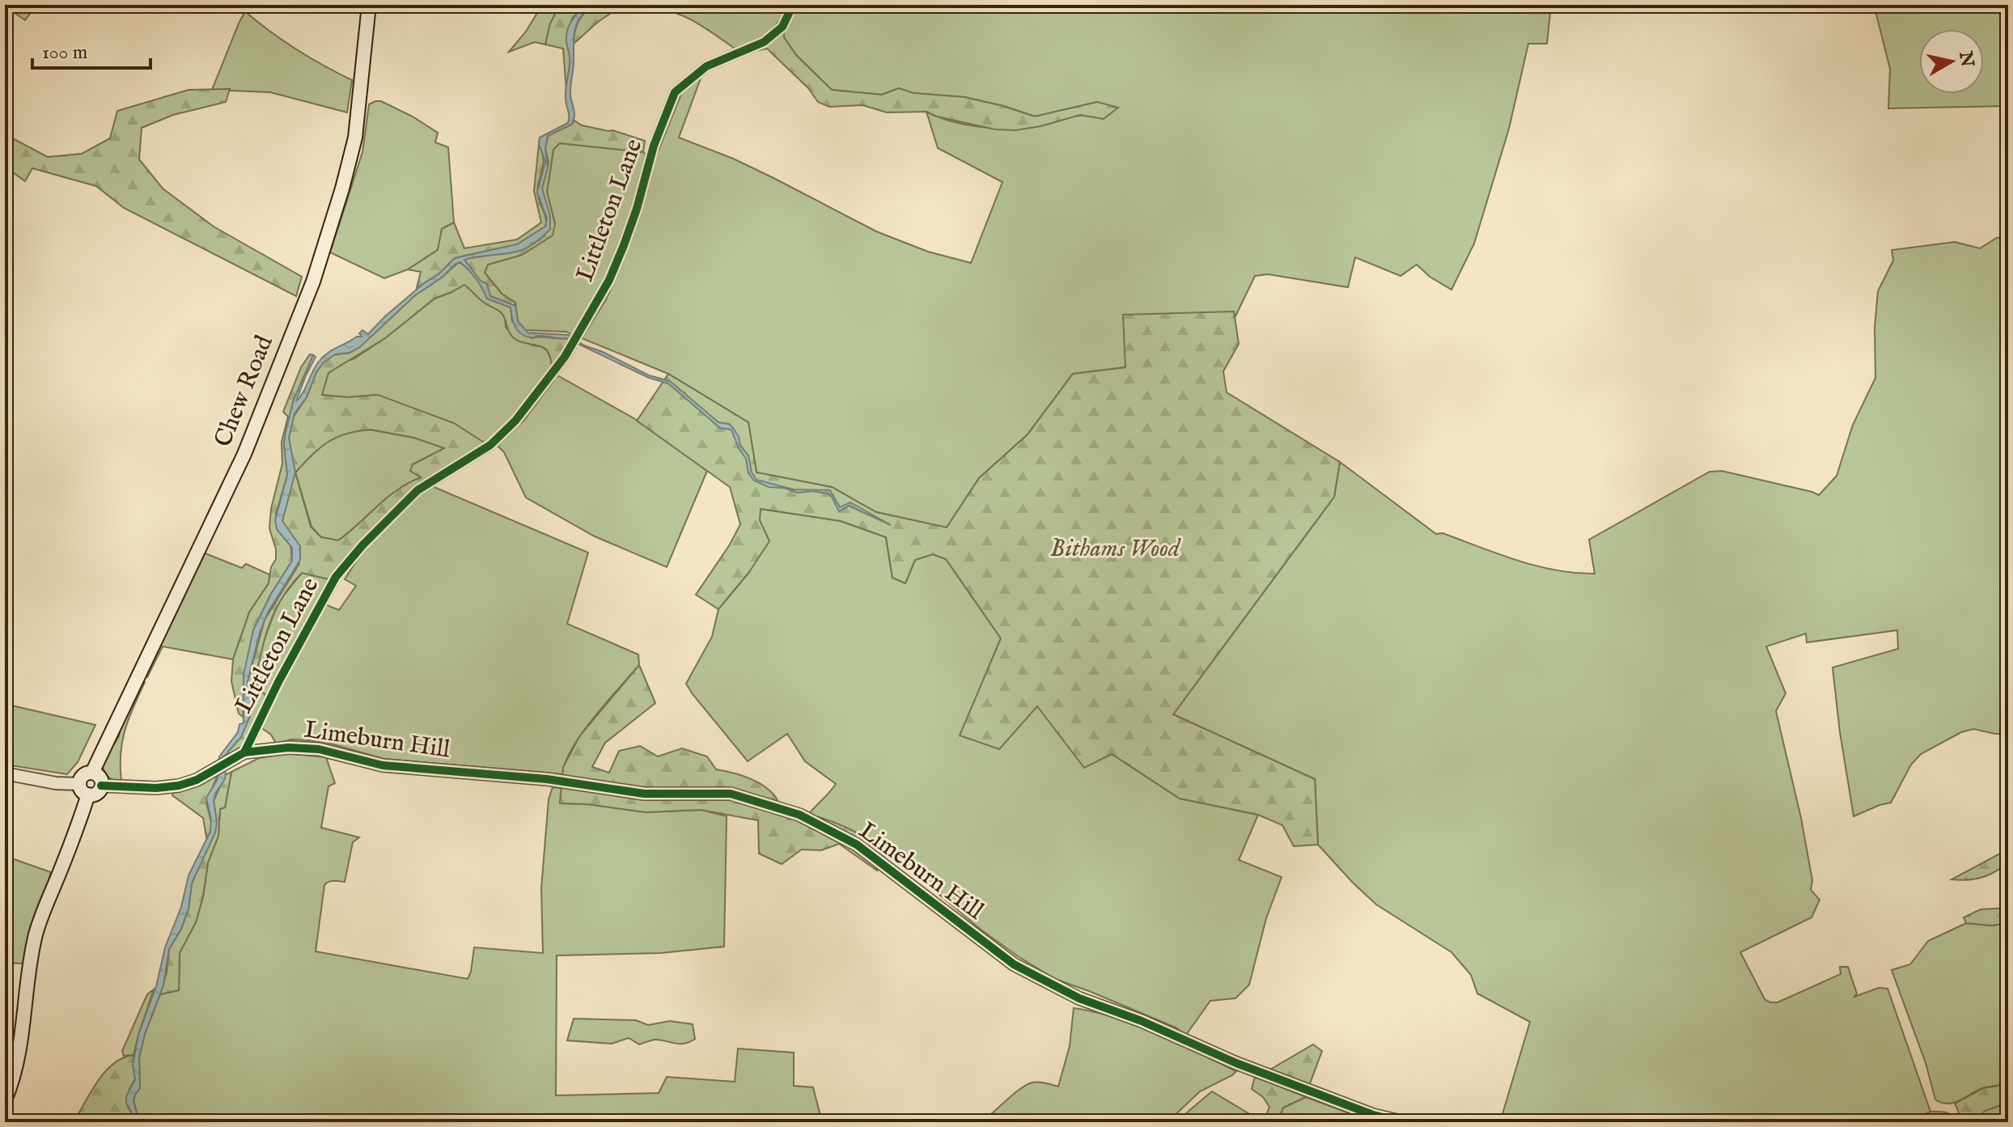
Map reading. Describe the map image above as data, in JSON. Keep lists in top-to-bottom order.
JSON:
{
  "streets": {
    "main road": ["Chew Road"],
    "street": ["Littleton Lane", "Limeburn Hill"]
  },
  "crossings": [
    ["Littleton Lane", "Limeburn Hill"],
    ["Chew Road", "Limeburn Hill"]
  ],
  "parks": ["Bithams Wood"],
  "scale_bar": "100 m",
  "north": "right"
}
